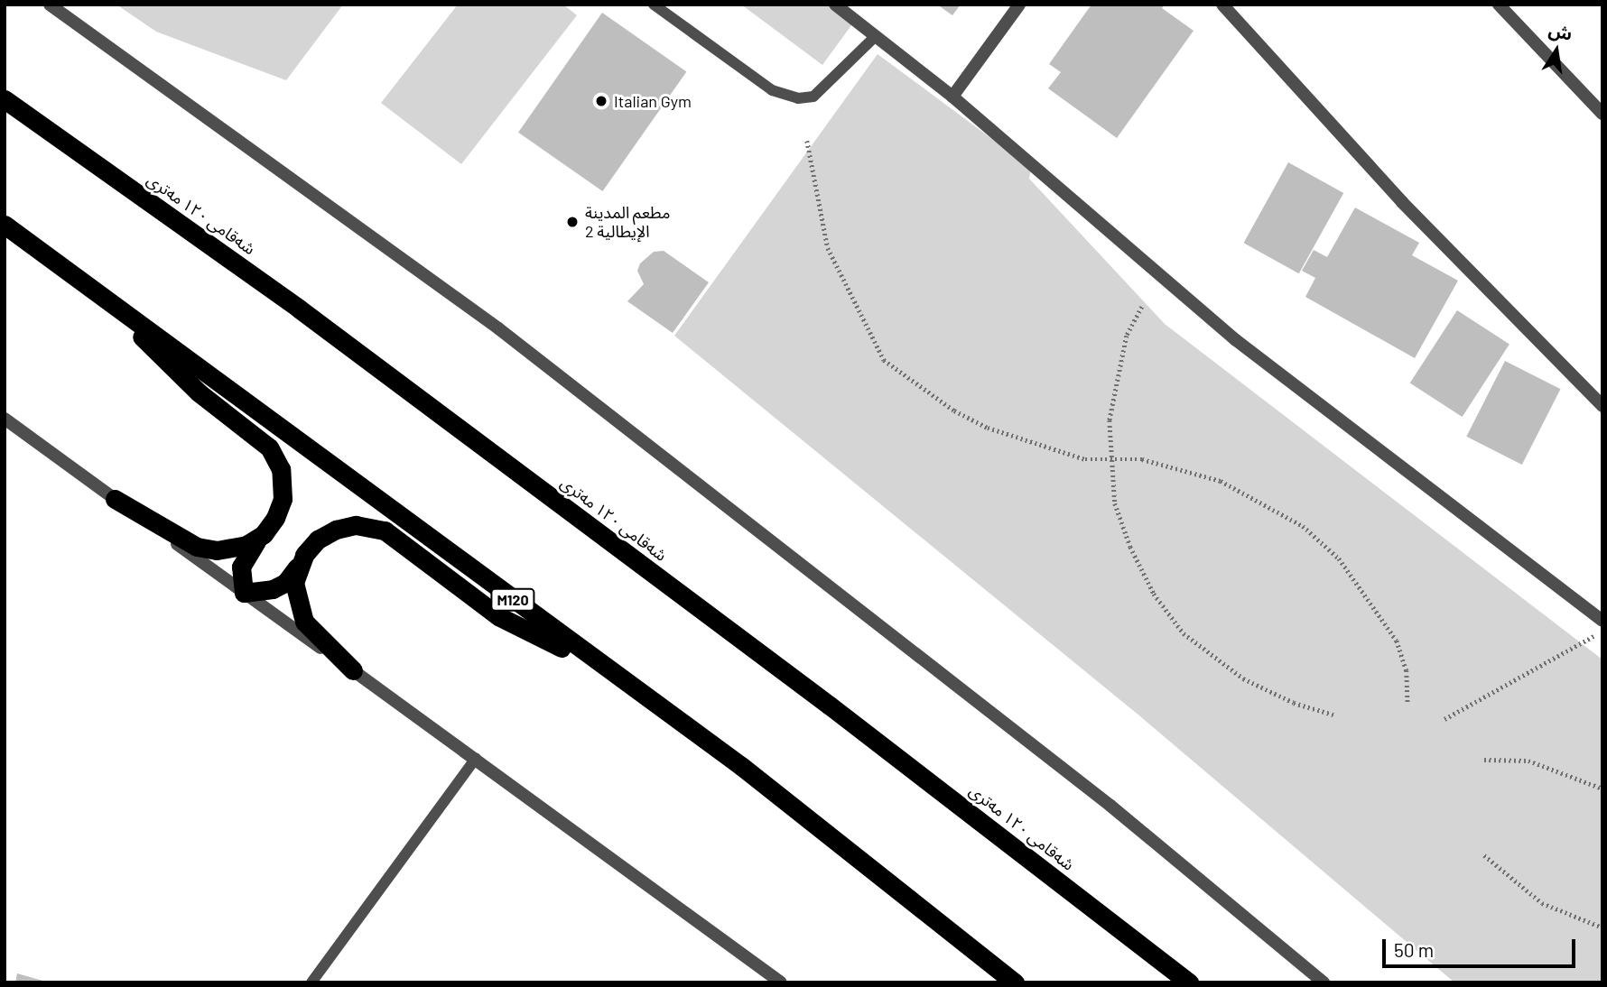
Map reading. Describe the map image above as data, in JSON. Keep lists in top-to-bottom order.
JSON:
{
  "streets": {
    "highway": ["شەقامی ١٢٠ مەتری", "M120"]
  },
  "places": ["Italian Gym", "مطعم المدينة الإيطالية 2"],
  "scale_bar": "50 m",
  "north": "top"
}
